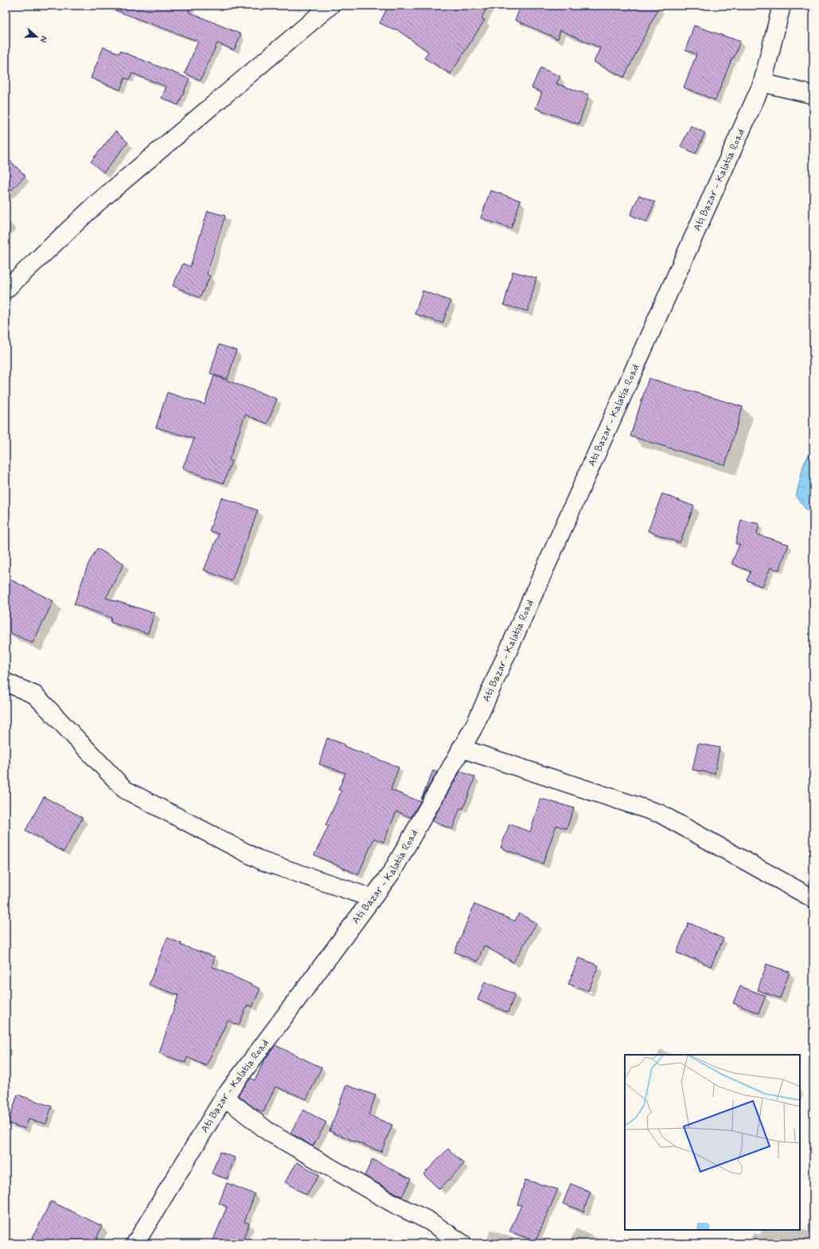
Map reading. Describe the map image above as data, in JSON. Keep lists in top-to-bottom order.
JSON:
{
  "streets": {
    "street": ["Ati Bazar - Kalatia Road"]
  },
  "north": "right"
}
